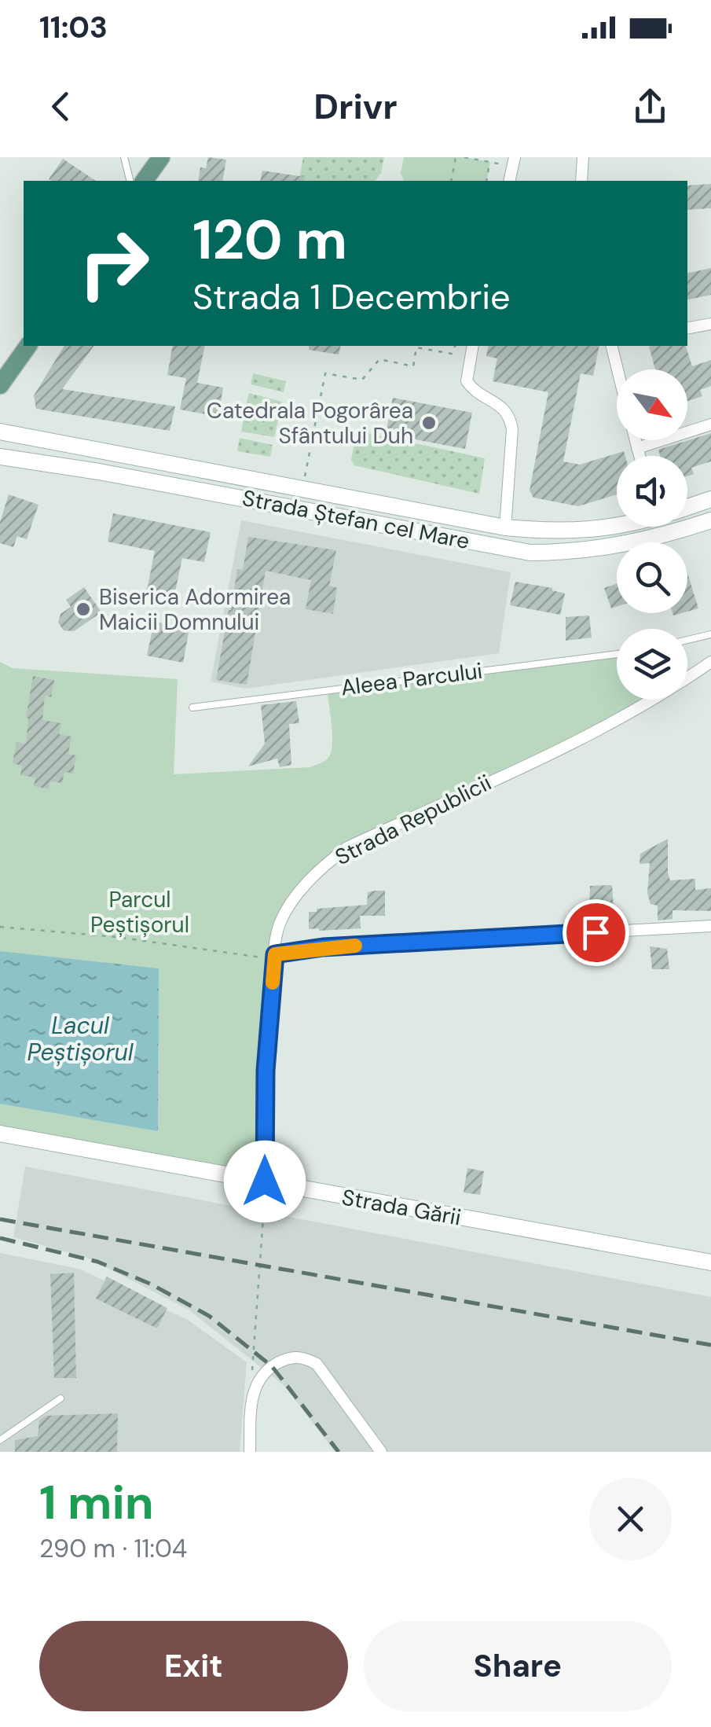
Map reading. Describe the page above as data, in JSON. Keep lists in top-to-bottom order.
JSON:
{
  "streets": {
    "main road": ["Strada Ștefan cel Mare", "Strada Gării"],
    "street": ["Strada Republicii"],
    "lane": ["Aleea Parcului"]
  },
  "crossings": [
    ["Strada Republicii", "Strada Gării"]
  ],
  "water": ["Lacul Peștișorul"],
  "parks": ["Parcul Peștișorul"],
  "places": ["Catedrala Pogorârea Sfântului Duh", "Biserica Adormirea Maicii Domnului"],
  "north": "bottom right",
  "page": {
    "status": "11:03",
    "header": "Drivr",
    "turn": ["120 m", "Strada 1 Decembrie"],
    "heading": ["1 min", "290 m · 11:04"],
    "buttons": ["Exit", "Share"]
  }
}
